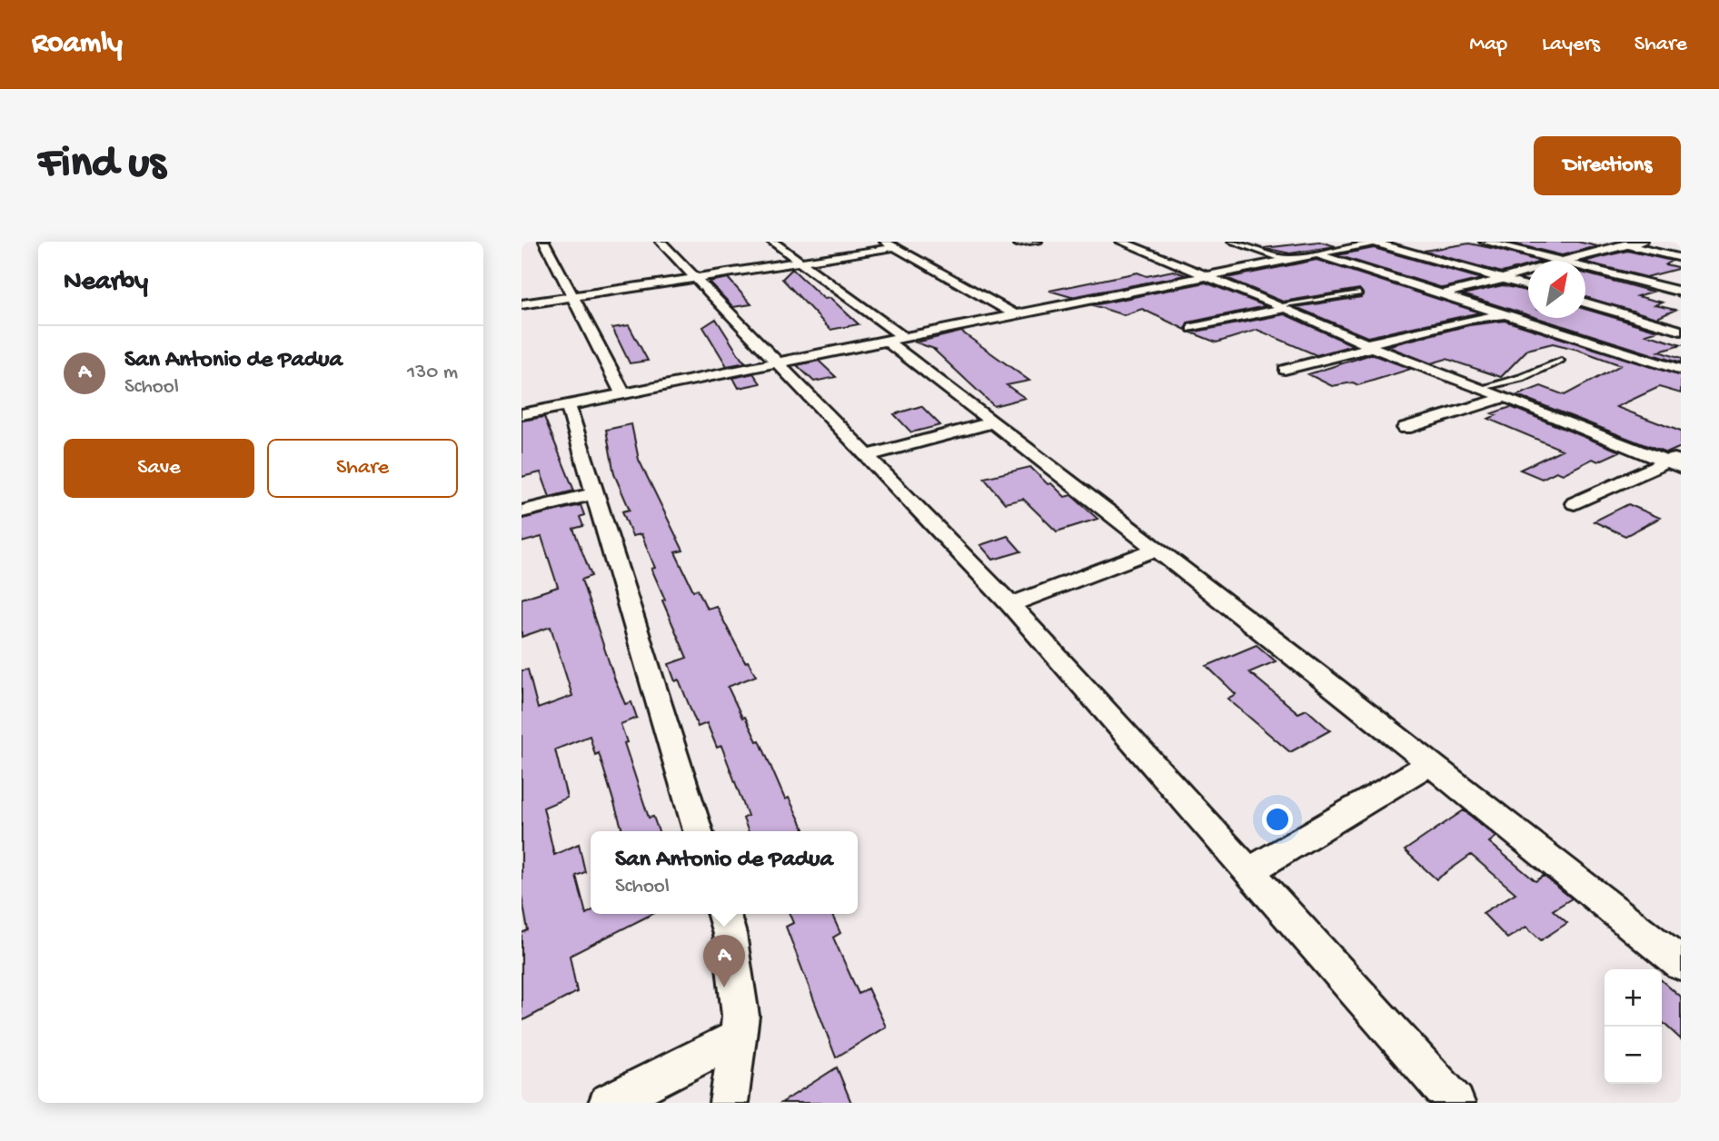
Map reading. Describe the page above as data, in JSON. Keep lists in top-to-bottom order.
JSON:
{
  "north": "top right",
  "page": {
    "header": "Roamly",
    "nav": ["Map", "Layers", "Share"],
    "buttons": [
      "Directions",
      ["Save", "Share"]
    ],
    "title": "Find us",
    "heading": "Nearby",
    "list": [
      {
        "mark": "A",
        "name": "San Antonio de Padua",
        "note": "School",
        "value": "130 m"
      }
    ],
    "popup": ["San Antonio de Padua", "School"],
    "pins": "A",
    "map_buttons": ["+", "−"]
  }
}
